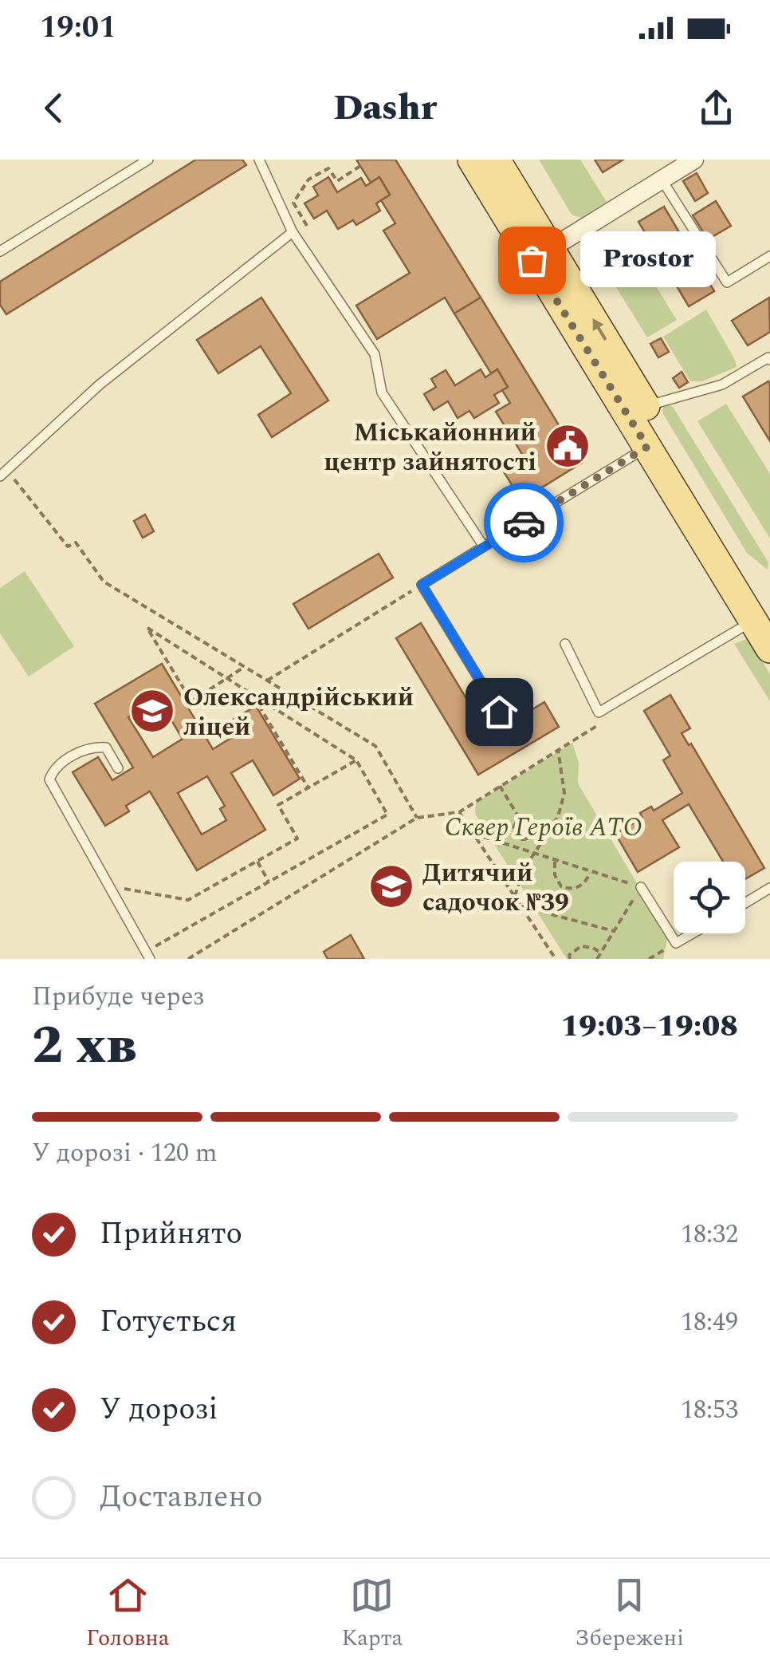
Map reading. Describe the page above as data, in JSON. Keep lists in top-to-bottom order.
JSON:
{
  "parks": ["Сквер Героїв АТО"],
  "places": {
    "other": ["Prostor"],
    "public building": ["Міськайонний центр зайнятості"],
    "school or university": ["Олександрійський ліцей", "Дитячий садочок №39"]
  },
  "page": {
    "status": "19:01",
    "header": "Dashr",
    "bubble": "Prostor",
    "heading": ["2 хв", "Прибуде через", "19:03–19:08"],
    "bar": "У дорозі · 120 m",
    "list": [
      ["Прийнято", "18:32"],
      ["Готується", "18:49"],
      ["У дорозі", "18:53"],
      "Доставлено"
    ],
    "tabs": ["Головна", "Карта", "Збережені"]
  }
}
